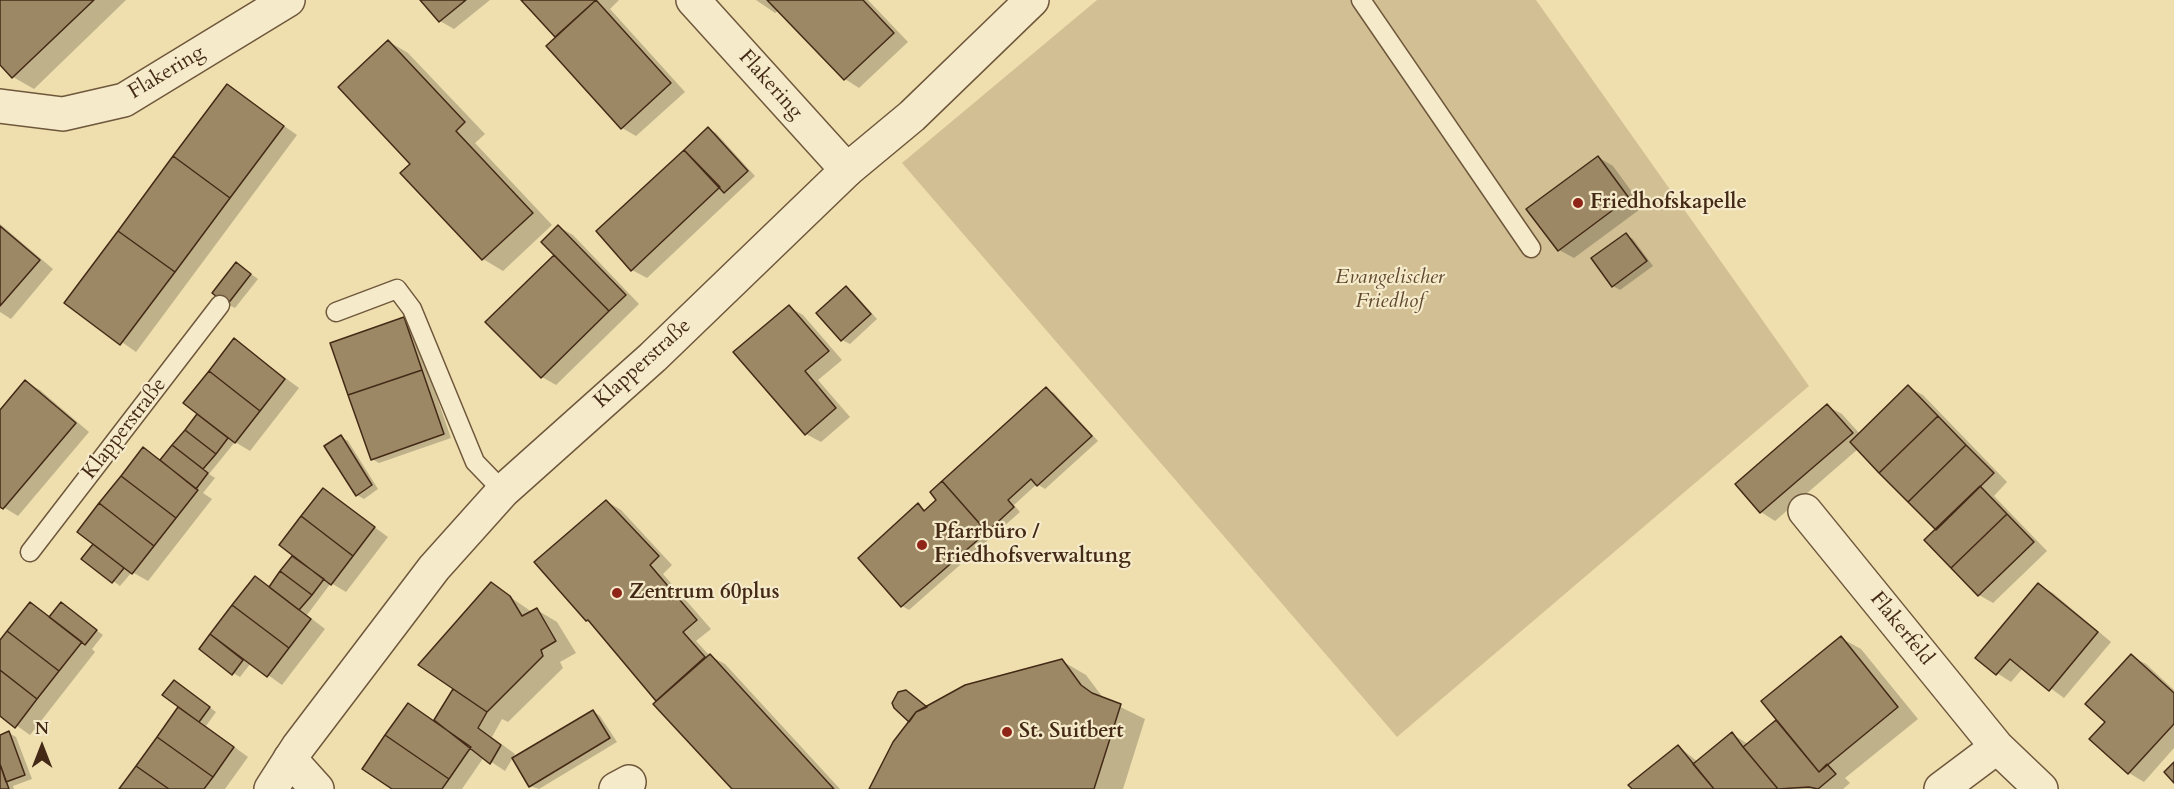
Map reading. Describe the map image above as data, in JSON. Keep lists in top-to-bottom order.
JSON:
{
  "streets": {
    "street": ["Flakering", "Klapperstraße", "Flakerfeld"]
  },
  "crossings": [
    ["Flakering", "Klapperstraße"]
  ],
  "parks": ["Evangelischer Friedhof"],
  "places": [
    "Friedhofskapelle",
    "Pfarrbüro / Friedhofsverwaltung",
    "Zentrum 60plus",
    "St. Suitbert"
  ],
  "north": "top"
}
